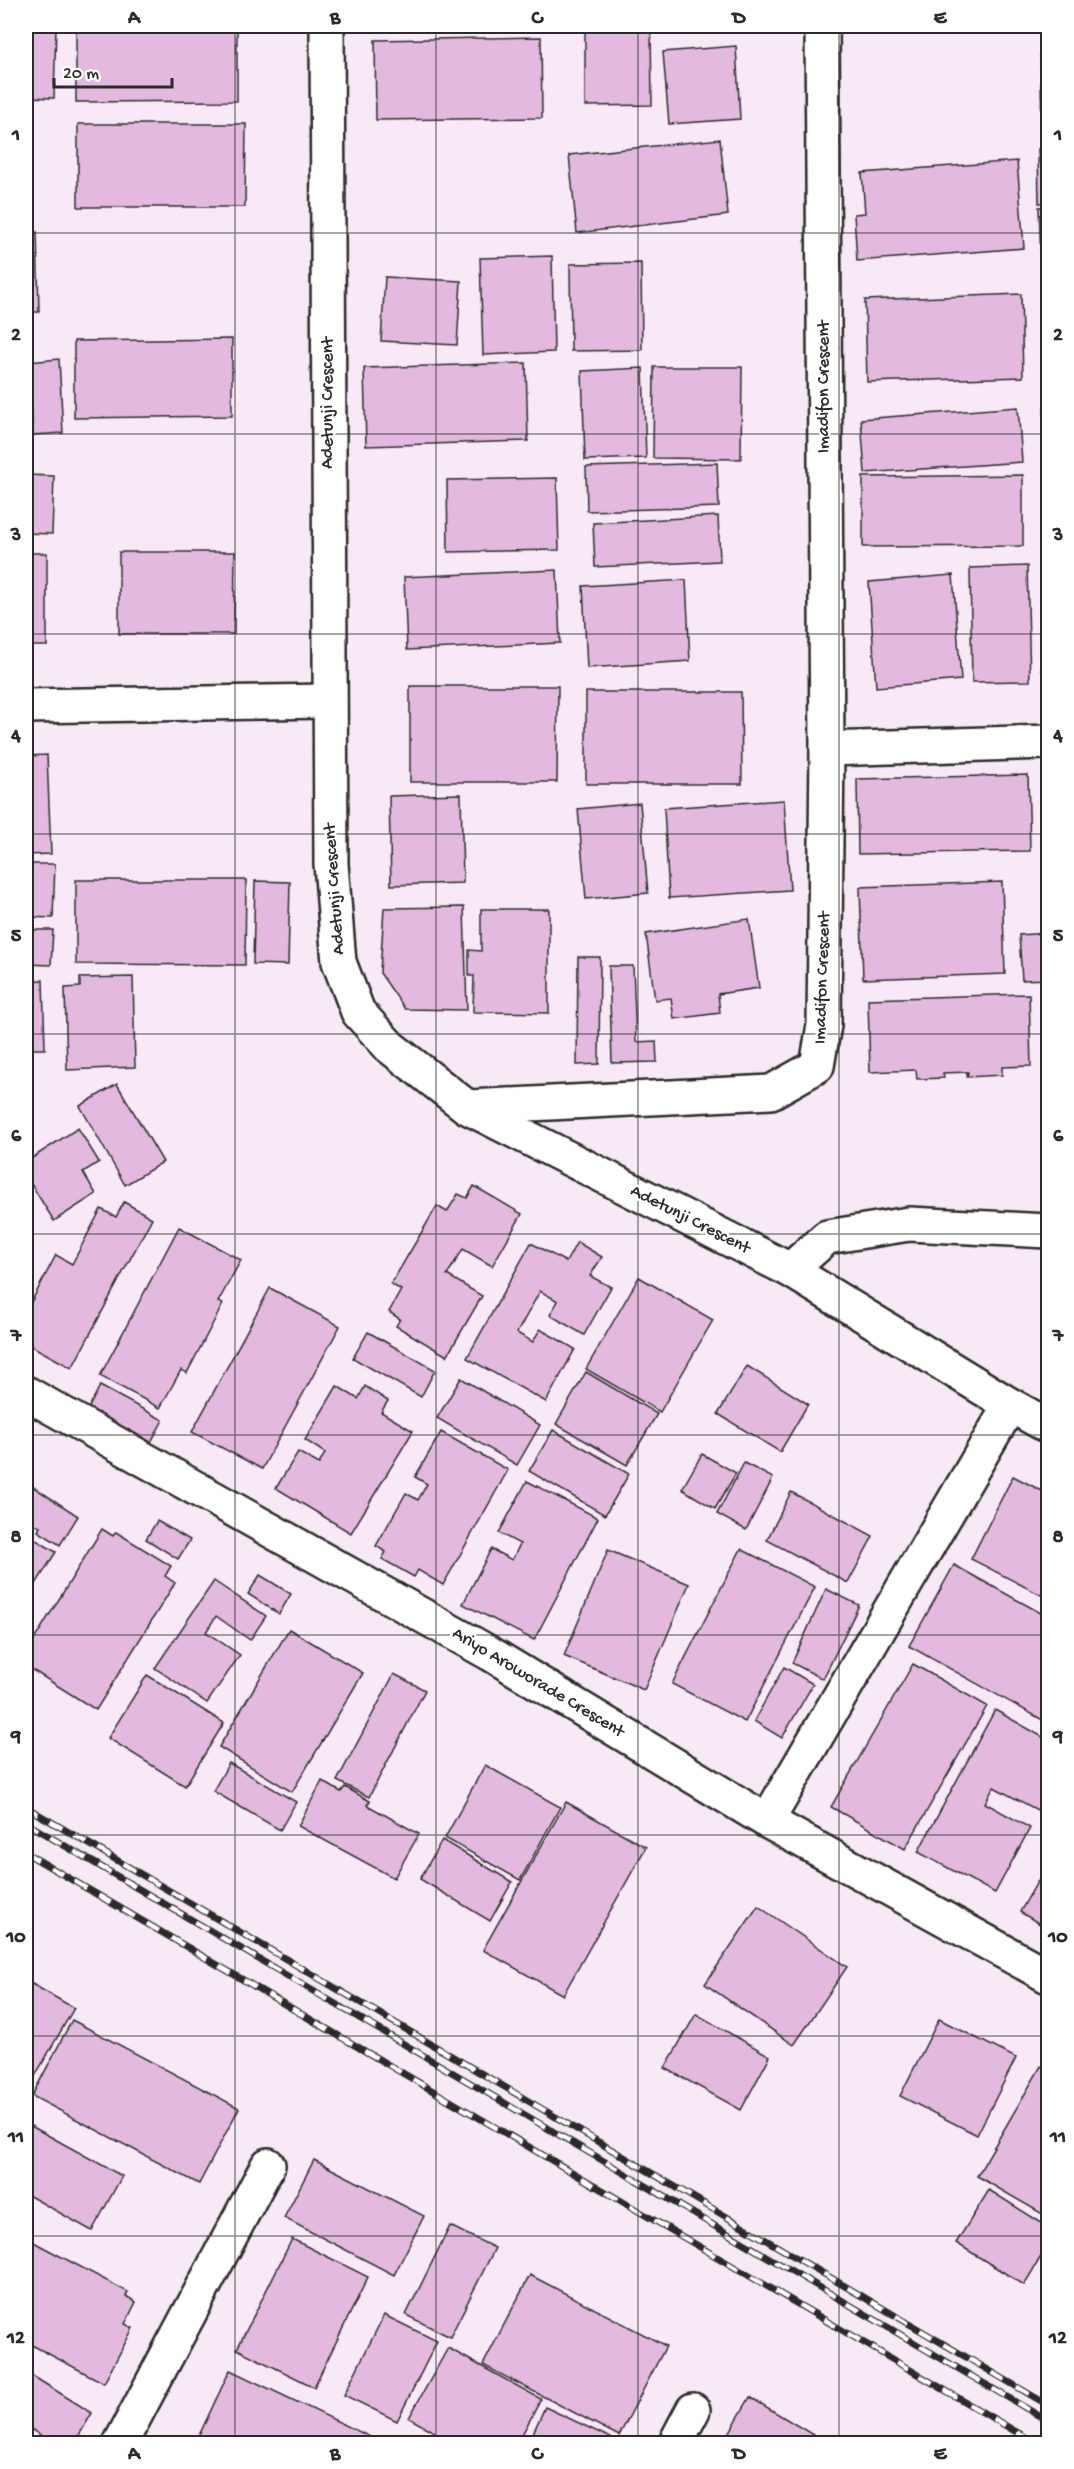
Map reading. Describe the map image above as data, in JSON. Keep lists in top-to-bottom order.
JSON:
{
  "streets": {
    "street": ["Imadifon Crescent", "Adetunji Crescent", "Ariyo Aroworade Crescent"]
  },
  "crossings": [
    ["Imadifon Crescent", "Adetunji Crescent"]
  ],
  "scale_bar": "20 m",
  "grid": {
    "columns": [
      "A",
      "B",
      "C",
      "D",
      "E"
    ],
    "rows": [
      "1",
      "2",
      "3",
      "4",
      "5",
      "6",
      "7",
      "8",
      "9",
      "10",
      "11",
      "12"
    ]
  }
}
